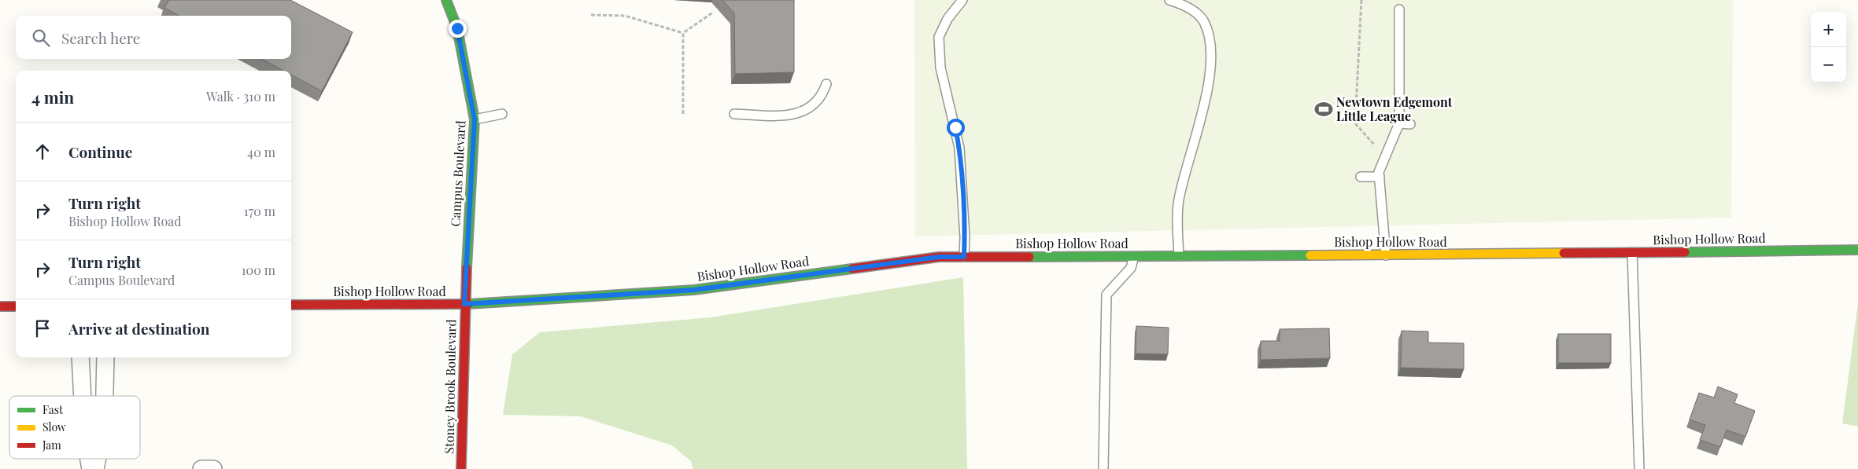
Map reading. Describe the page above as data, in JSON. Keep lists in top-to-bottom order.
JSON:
{
  "streets": {
    "street": ["Campus Boulevard", "Bishop Hollow Road", "Stoney Brook Boulevard"]
  },
  "crossings": [
    ["Campus Boulevard", "Bishop Hollow Road"],
    ["Campus Boulevard", "Stoney Brook Boulevard"],
    ["Bishop Hollow Road", "Stoney Brook Boulevard"]
  ],
  "places": {
    "sports": ["Newtown Edgemont Little League"]
  },
  "legend": ["Fast", "Slow", "Jam"],
  "page": {
    "map_buttons": ["+", "−"],
    "search": "Search here",
    "heading": ["4 min", "Walk · 310 m"],
    "list": [
      ["Continue", "40 m"],
      ["Turn right", "Bishop Hollow Road", "170 m"],
      ["Turn right", "Campus Boulevard", "100 m"],
      "Arrive at destination"
    ]
  }
}
